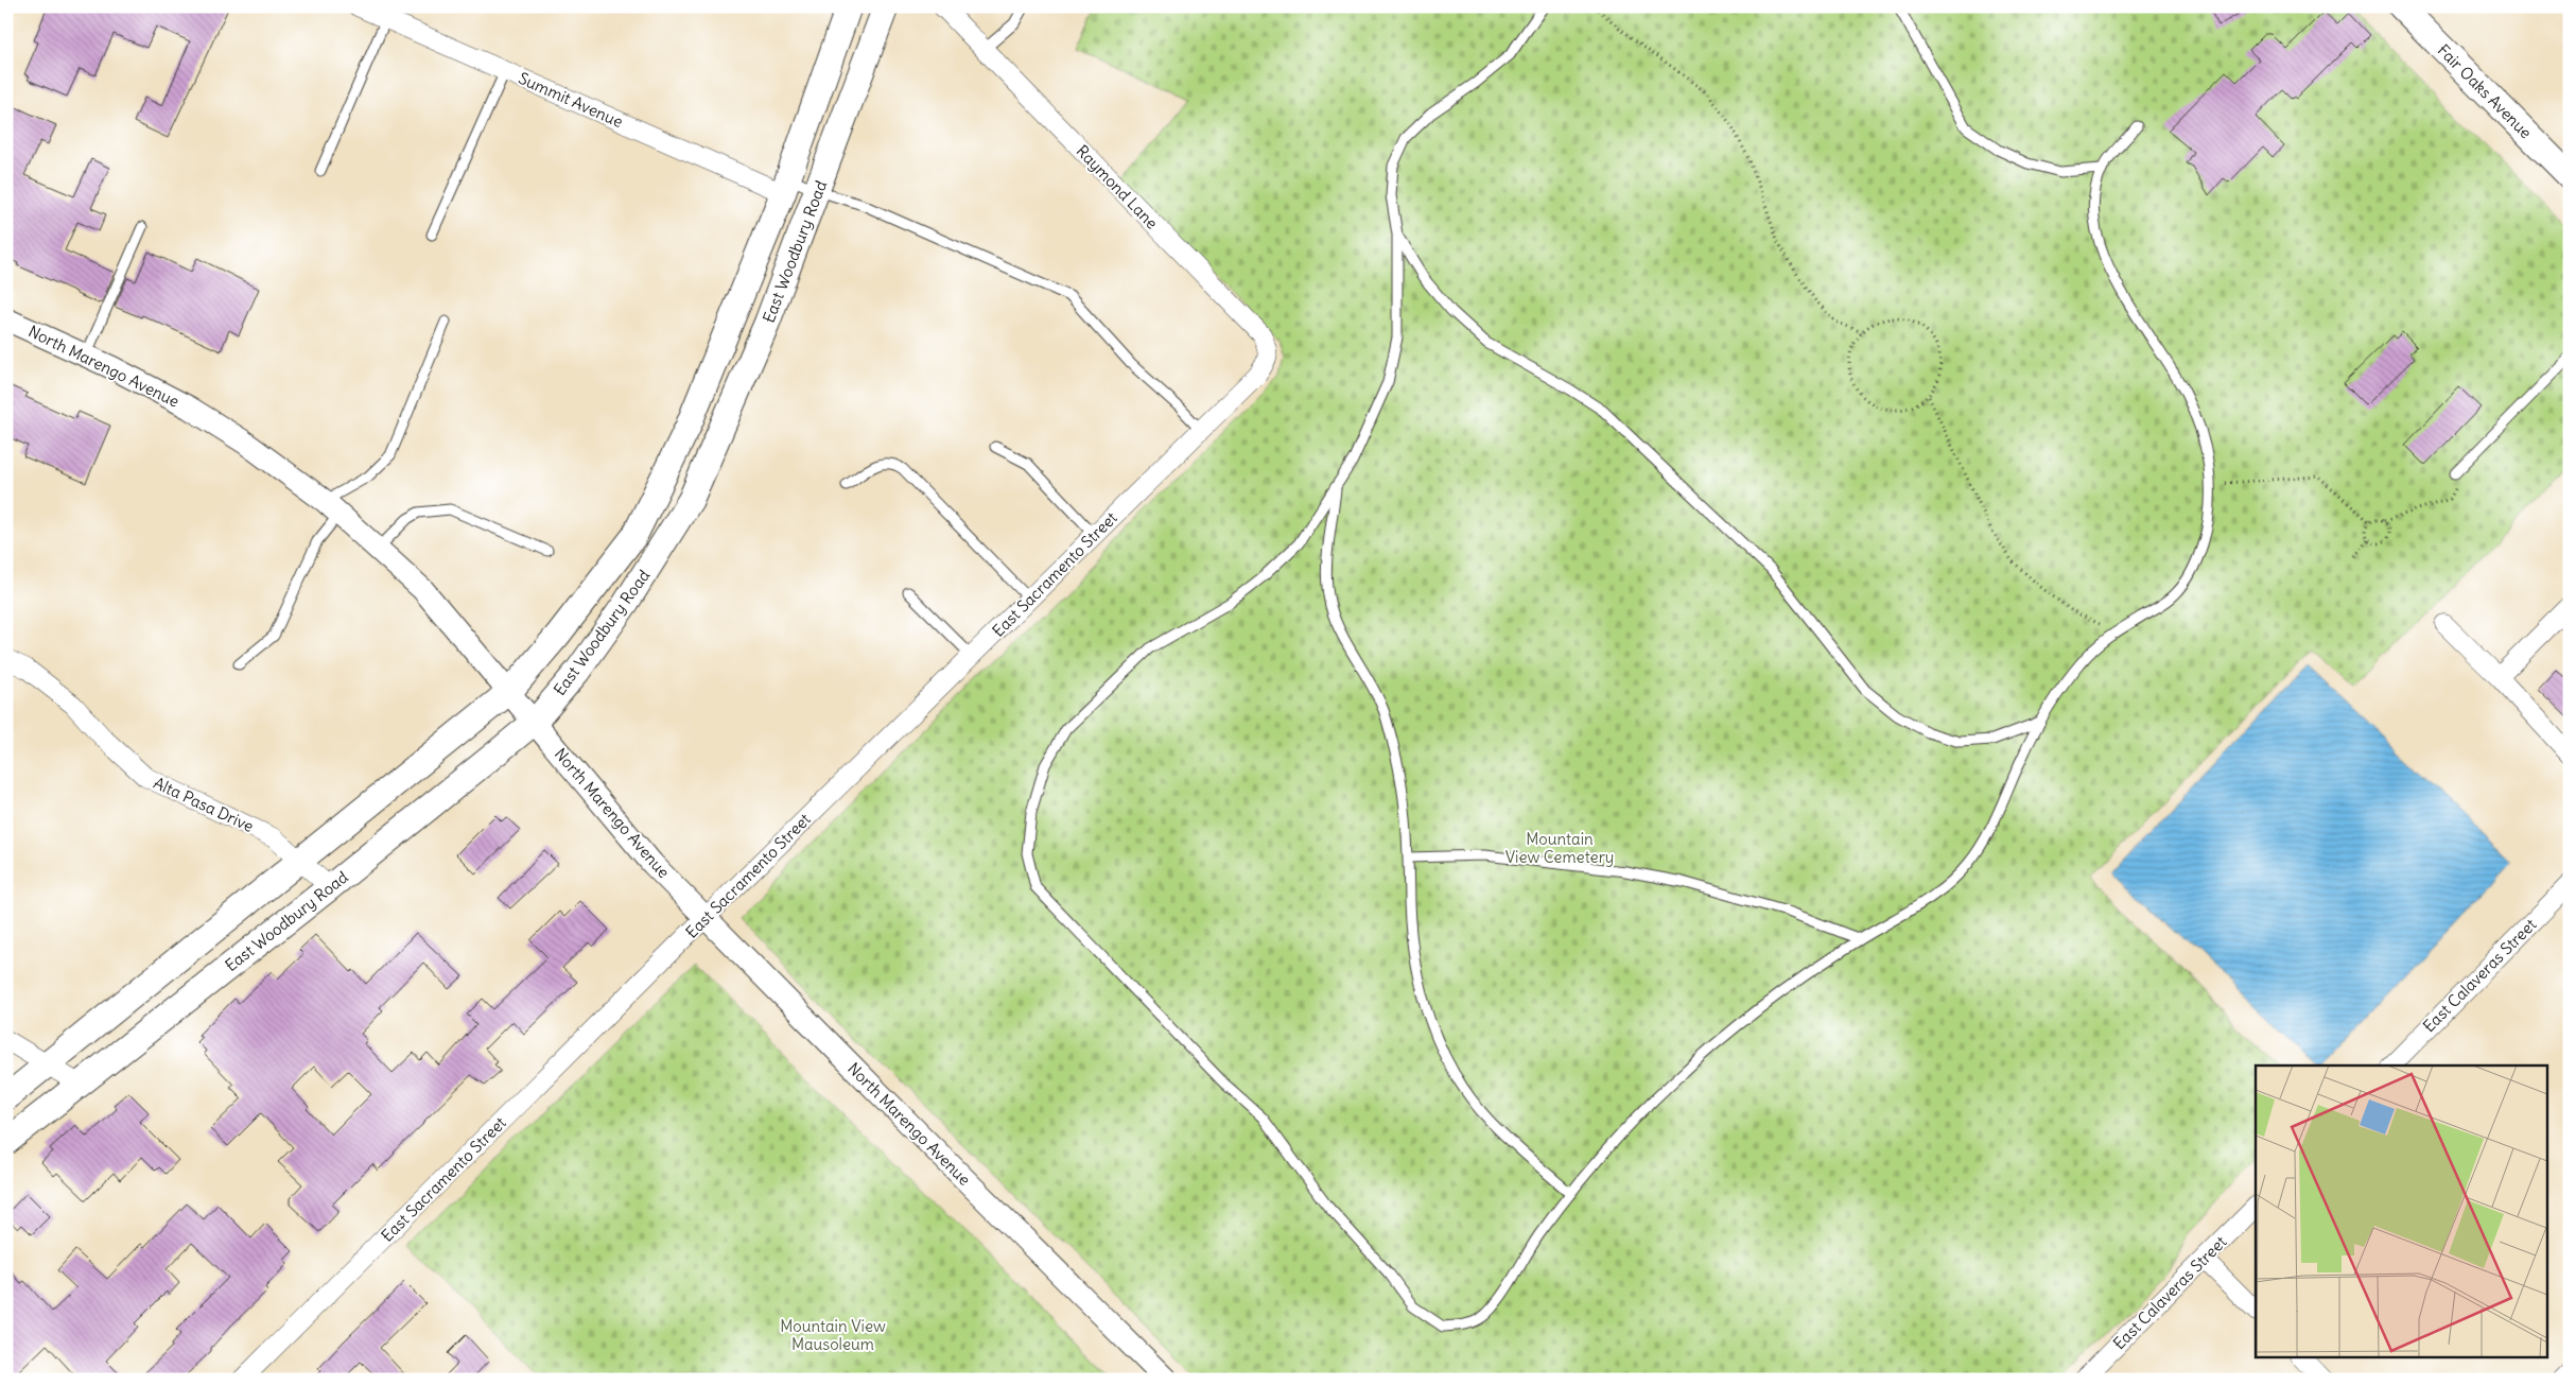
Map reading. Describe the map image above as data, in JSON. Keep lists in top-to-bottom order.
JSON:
{
  "streets": {
    "main road": ["Fair Oaks Avenue", "East Woodbury Road"],
    "street": [
      "Summit Avenue",
      "Raymond Lane",
      "North Marengo Avenue",
      "East Sacramento Street",
      "Alta Pasa Drive",
      "East Calaveras Street"
    ]
  },
  "crossings": [
    ["Summit Avenue", "East Woodbury Road"],
    ["Raymond Lane", "East Sacramento Street"],
    ["East Woodbury Road", "North Marengo Avenue"],
    ["East Woodbury Road", "Alta Pasa Drive"],
    ["North Marengo Avenue", "East Sacramento Street"]
  ],
  "parks": ["Mountain View Cemetery", "Mountain View Mausoleum"]
}
